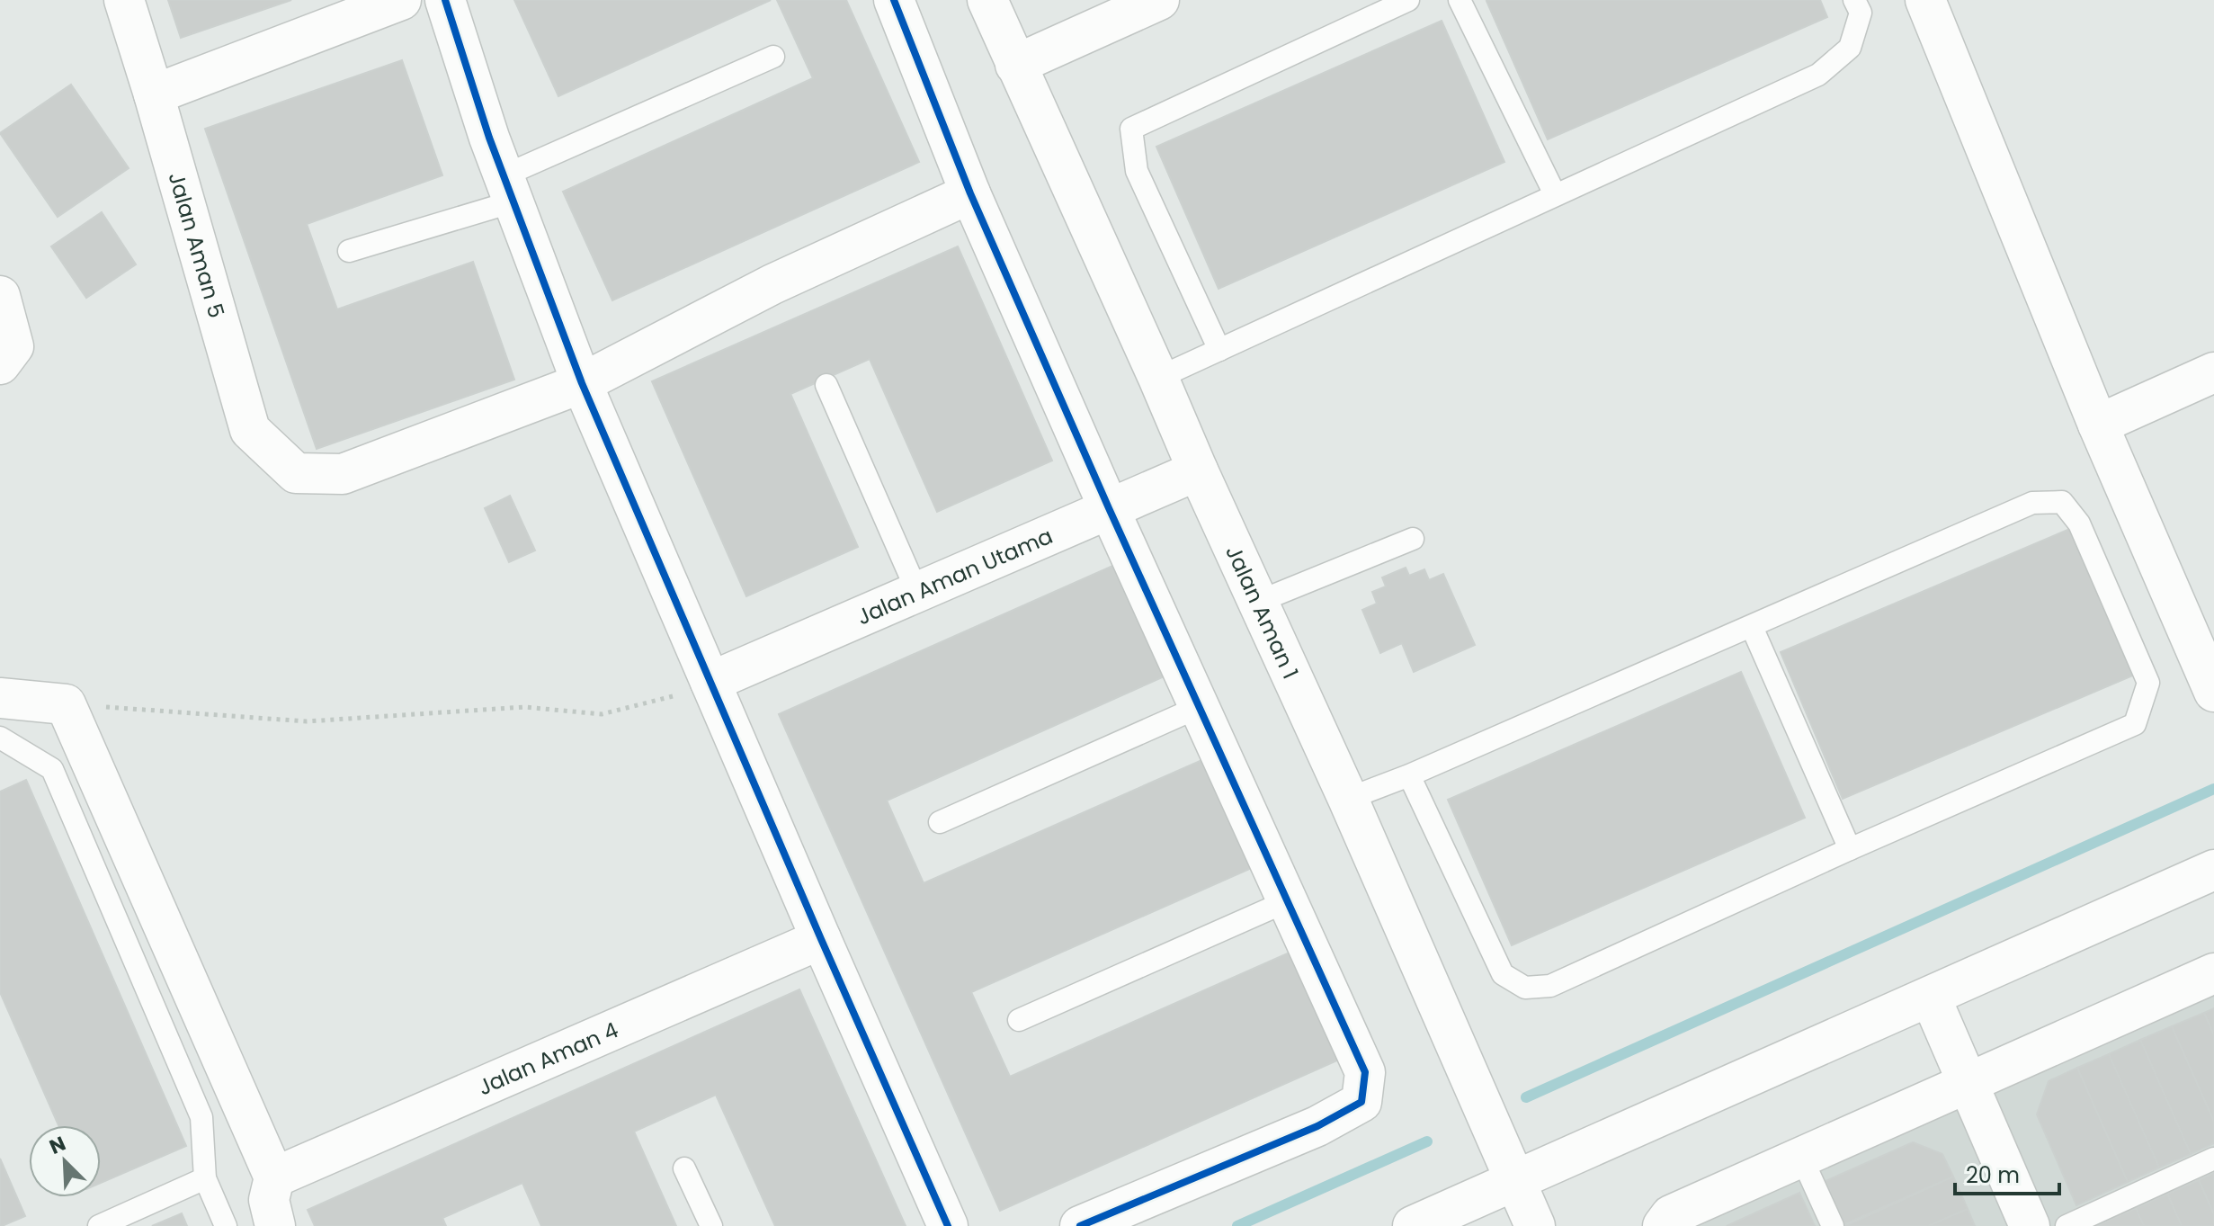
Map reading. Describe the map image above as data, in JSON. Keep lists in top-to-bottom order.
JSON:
{
  "streets": {
    "street": [
      "Jalan Aman 5",
      "Jalan Aman Utama",
      "Jalan Aman 1",
      "Jalan Aman 4"
    ]
  },
  "crossings": [
    ["Jalan Aman Utama", "Jalan Aman 1"]
  ],
  "scale_bar": "20 m",
  "north": "top left"
}
